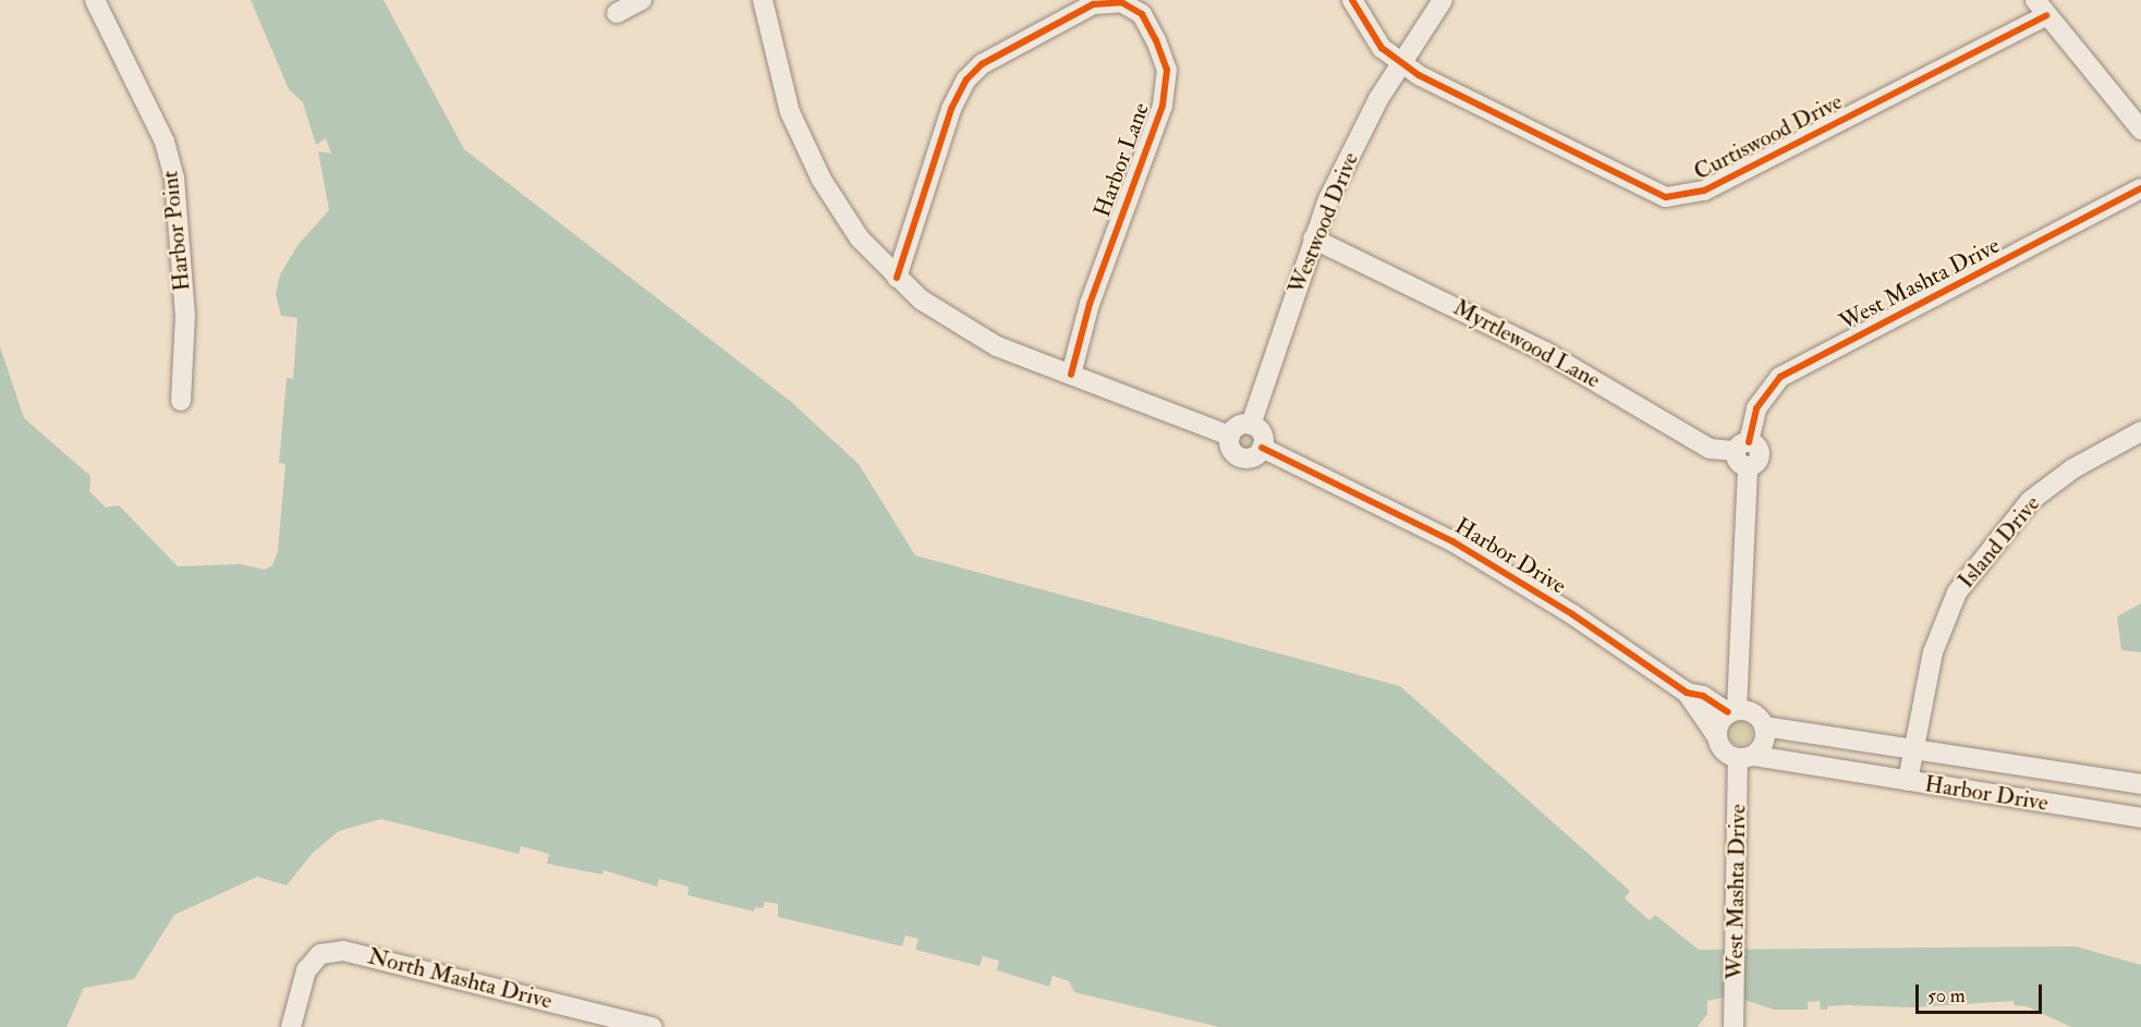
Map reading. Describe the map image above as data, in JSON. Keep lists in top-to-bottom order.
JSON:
{
  "streets": {
    "street": [
      "Curtiswood Drive",
      "Harbor Lane",
      "Westwood Drive",
      "Harbor Point",
      "West Mashta Drive",
      "Myrtlewood Lane",
      "Island Drive",
      "Harbor Drive",
      "North Mashta Drive"
    ]
  },
  "crossings": [
    ["Curtiswood Drive", "Westwood Drive"],
    ["Westwood Drive", "Myrtlewood Lane"],
    ["Westwood Drive", "Harbor Drive"],
    ["West Mashta Drive", "Myrtlewood Lane"],
    ["West Mashta Drive", "Harbor Drive"],
    ["Island Drive", "Harbor Drive"]
  ],
  "scale_bar": "50 m"
}
